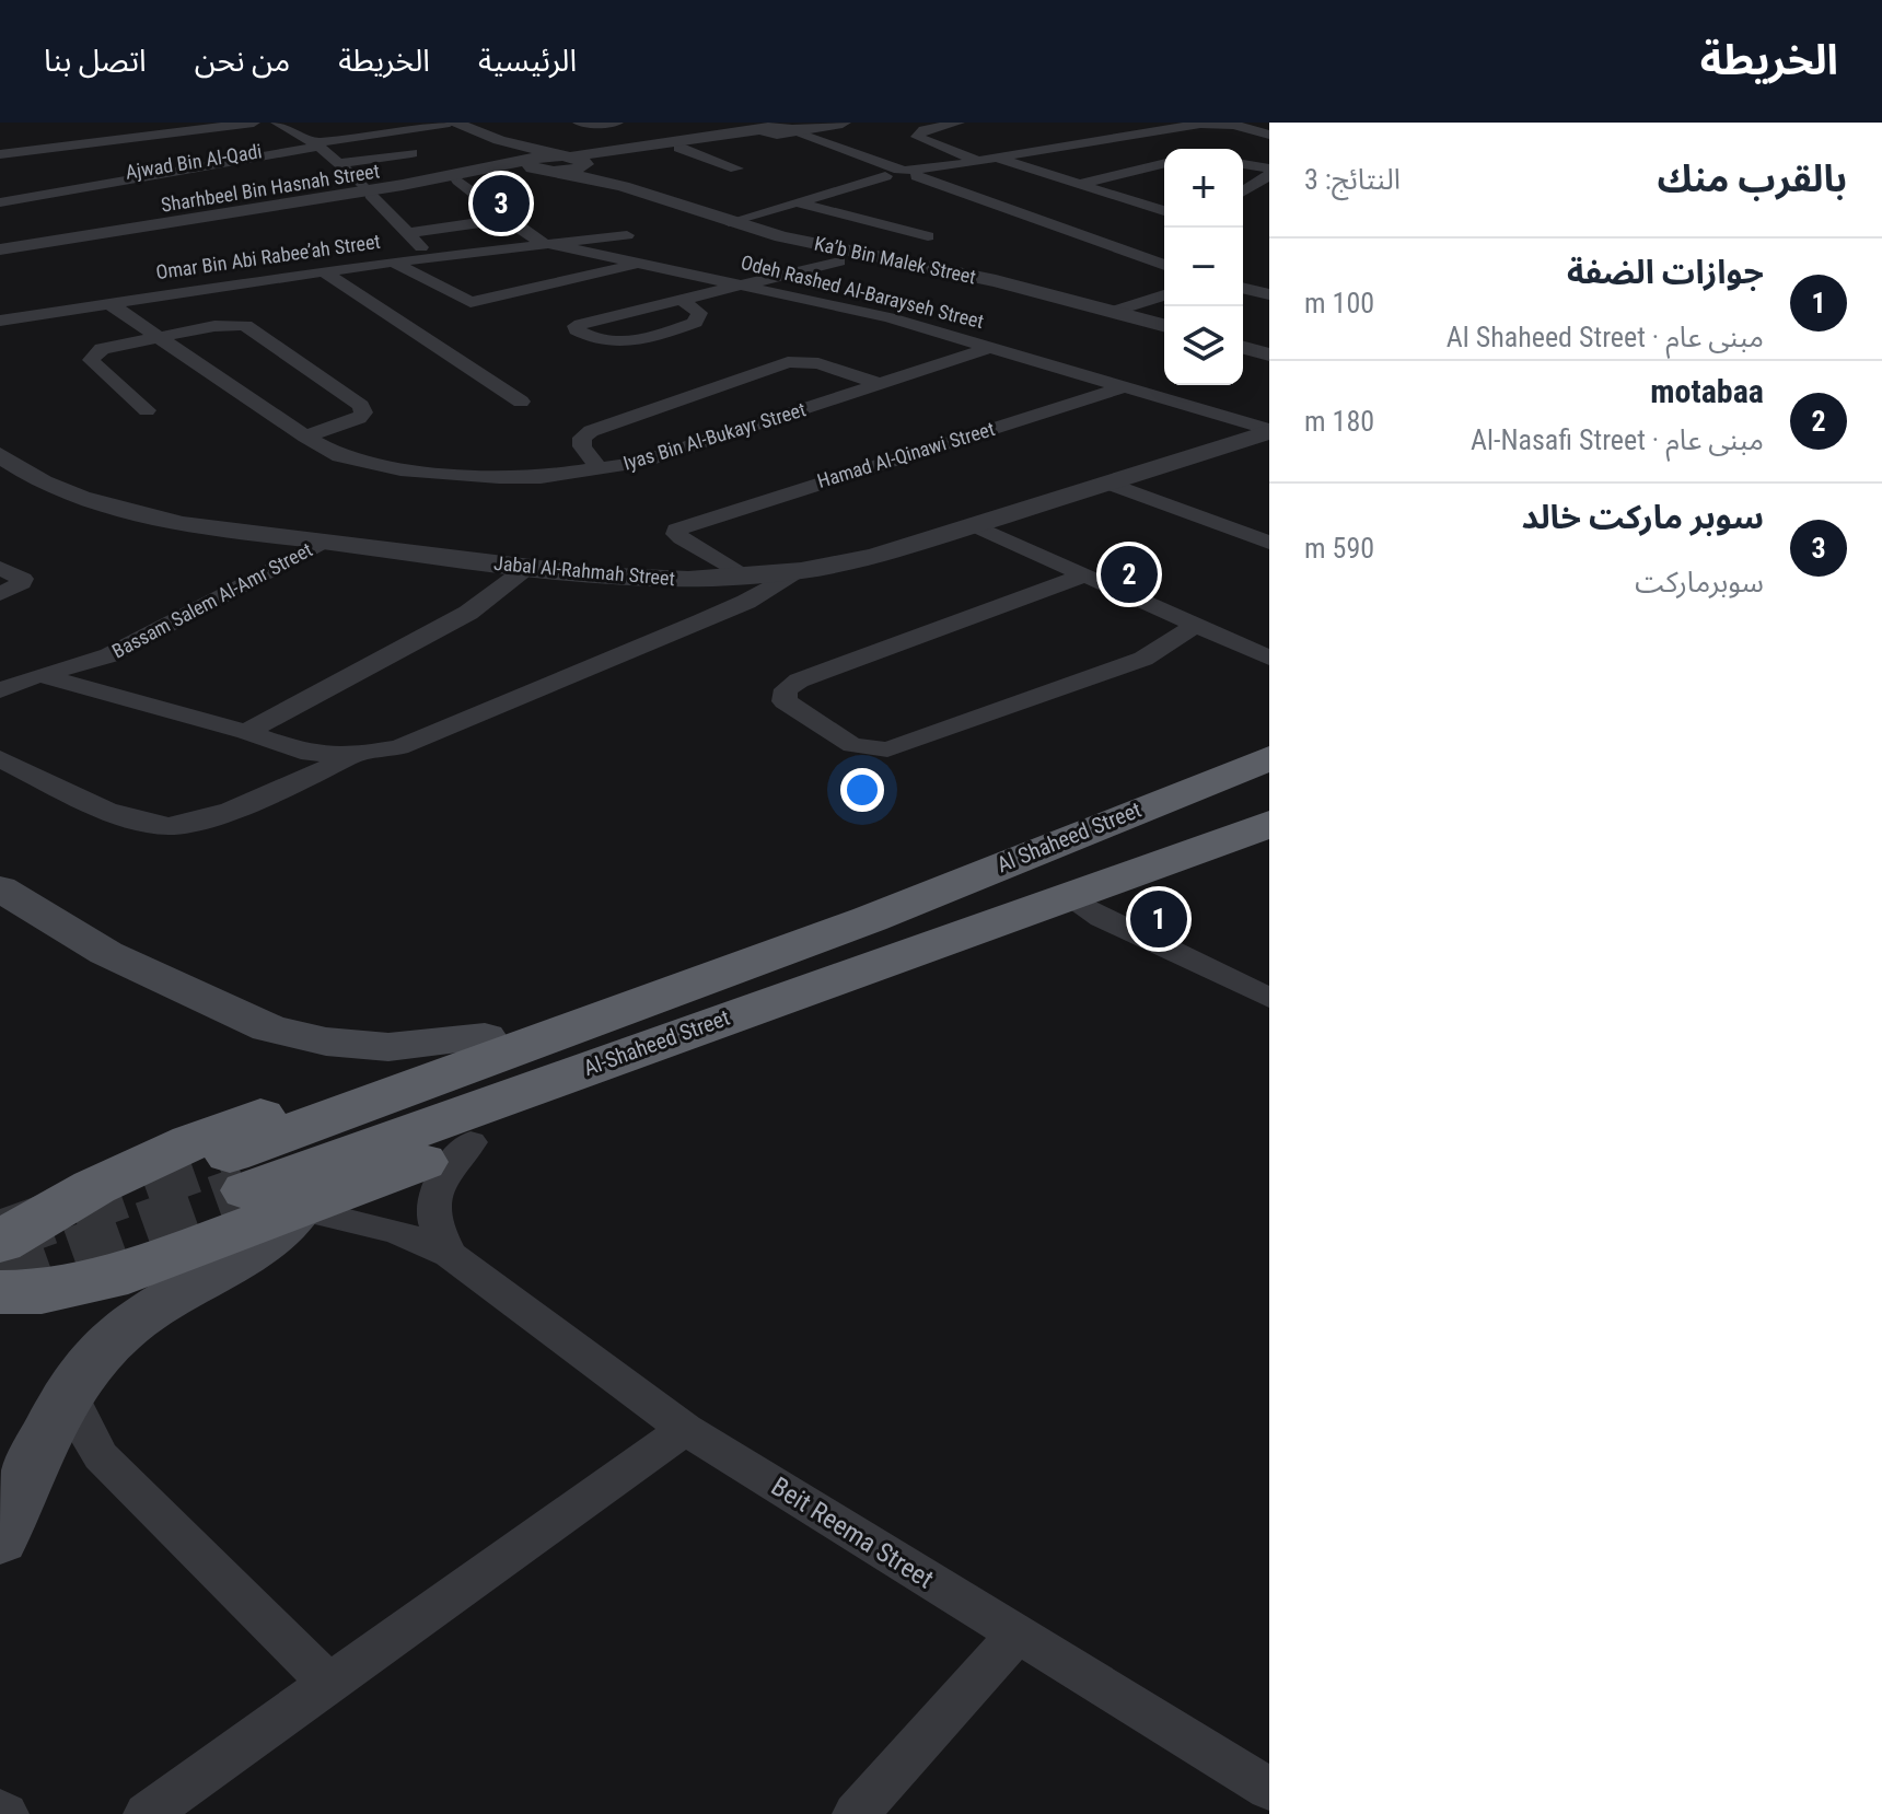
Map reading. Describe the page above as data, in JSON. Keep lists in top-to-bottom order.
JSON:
{
  "streets": {
    "highway": ["Al Shaheed Street", "Al-Shaheed Street"],
    "street": [
      "Ajwad Bin Al-Qadi",
      "Sharhbeel Bin Hasnah Street",
      "Omar Bin Abi Rabee’ah Street",
      "Ka’b Bin Malek Street",
      "Odeh Rashed Al-Barayseh Street",
      "Iyas Bin Al-Bukayr Street",
      "Hamad Al-Qinawi Street",
      "Jabal Al-Rahmah Street",
      "Bassam Salem Al-Amr Street",
      "Beit Reema Street"
    ]
  },
  "crossings": [
    ["Sharhbeel Bin Hasnah Street", "Ka’b Bin Malek Street"],
    ["Sharhbeel Bin Hasnah Street", "Odeh Rashed Al-Barayseh Street"],
    ["Omar Bin Abi Rabee’ah Street", "Odeh Rashed Al-Barayseh Street"],
    ["Omar Bin Abi Rabee’ah Street", "Iyas Bin Al-Bukayr Street"],
    ["Odeh Rashed Al-Barayseh Street", "Iyas Bin Al-Bukayr Street"],
    ["Odeh Rashed Al-Barayseh Street", "Hamad Al-Qinawi Street"],
    ["Hamad Al-Qinawi Street", "Jabal Al-Rahmah Street"],
    ["Jabal Al-Rahmah Street", "Bassam Salem Al-Amr Street"],
    ["Al Shaheed Street", "Al-Shaheed Street"]
  ],
  "page": {
    "header": "الخريطة",
    "nav": [
      "الرئيسية",
      "الخريطة",
      "من نحن",
      "اتصل بنا"
    ],
    "heading": ["بالقرب منك", "النتائج: 3"],
    "map_buttons": ["+", "−"],
    "pins": ["3", "2", "1"],
    "list": [
      {
        "mark": "1",
        "name": "جوازات الضفة",
        "note": "مبنى عام · Al Shaheed Street",
        "value": "100 m"
      },
      {
        "mark": "2",
        "name": "motabaa",
        "note": "مبنى عام · Al-Nasafi Street",
        "value": "180 m"
      },
      {
        "mark": "3",
        "name": "سوبر ماركت خالد",
        "note": "سوبرماركت",
        "value": "590 m"
      }
    ]
  }
}
